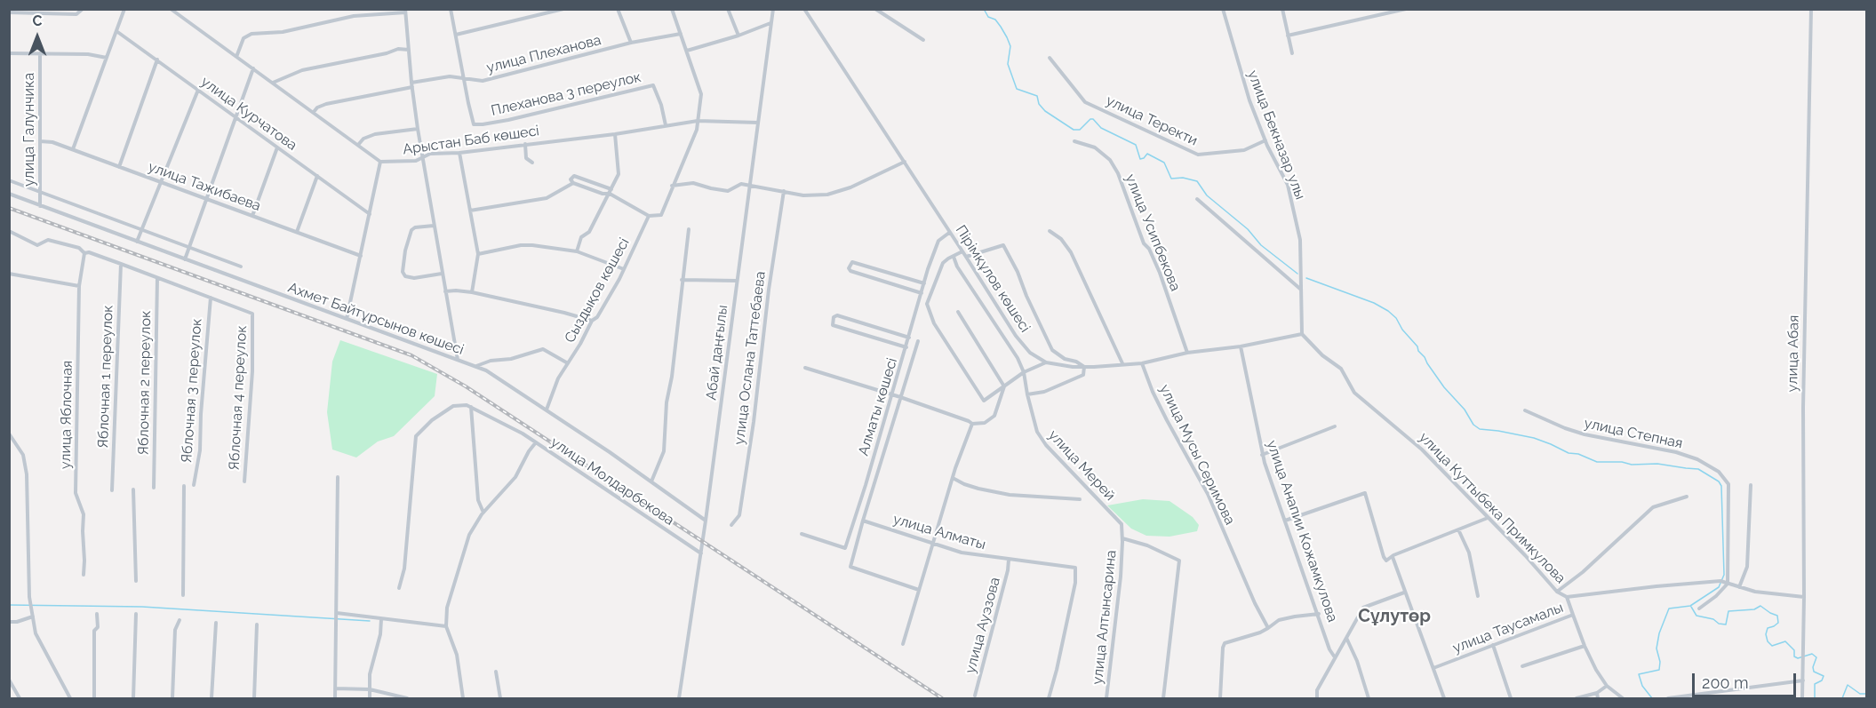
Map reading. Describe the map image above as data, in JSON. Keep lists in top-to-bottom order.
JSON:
{
  "streets": {
    "street": [
      "улица Плеханова",
      "Плеханова 3 переулок",
      "улица Курчатова",
      "улица Теректи",
      "улица Галунчика",
      "улица Бекназар улы",
      "Арыстан Баб көшесі",
      "улица Тажибаева",
      "улица Усипбекова",
      "Пірімқұлов көшесі",
      "Сыздықов көшесі",
      "Ахмет Байтұрсынов көшесі",
      "Абай даңғылы",
      "улица Абая",
      "улица Ослана Таттебаева",
      "Яблочная 1 переулок",
      "Яблочная 2 переулок",
      "Яблочная 3 переулок",
      "Яблочная 4 переулок",
      "Алматы көшесі",
      "улица Яблочная",
      "улица Степная",
      "улица Мусы Серимова",
      "улица Мерей",
      "улица Молдарбекова",
      "улица Куттыбека Примкулова",
      "улица Анапии Кожамкулова",
      "улица Алматы",
      "улица Алтынсарина",
      "улица Ауэзова",
      "улица Таусамалы"
    ]
  },
  "crossings": [
    ["улица Плеханова", "Плеханова 3 переулок"],
    ["улица Плеханова", "Сыздықов көшесі"],
    ["Плеханова 3 переулок", "Арыстан Баб көшесі"],
    ["улица Теректи", "улица Бекназар улы"],
    ["улица Галунчика", "улица Тажибаева"],
    ["улица Галунчика", "Ахмет Байтұрсынов көшесі"],
    ["улица Бекназар улы", "Пірімқұлов көшесі"],
    ["улица Бекназар улы", "улица Куттыбека Примкулова"],
    ["Арыстан Баб көшесі", "Сыздықов көшесі"],
    ["Арыстан Баб көшесі", "Абай даңғылы"],
    ["улица Усипбекова", "Пірімқұлов көшесі"],
    ["Пірімқұлов көшесі", "Алматы көшесі"],
    ["Пірімқұлов көшесі", "улица Мусы Серимова"],
    ["Пірімқұлов көшесі", "улица Куттыбека Примкулова"],
    ["Пірімқұлов көшесі", "улица Анапии Кожамкулова"],
    ["Сыздықов көшесі", "Ахмет Байтұрсынов көшесі"],
    ["Ахмет Байтұрсынов көшесі", "Абай даңғылы"],
    ["Абай даңғылы", "улица Молдарбекова"],
    ["улица Абая", "улица Куттыбека Примкулова"],
    ["Яблочная 3 переулок", "Яблочная 4 переулок"],
    ["улица Степная", "улица Куттыбека Примкулова"],
    ["улица Мерей", "улица Алтынсарина"],
    ["улица Куттыбека Примкулова", "улица Таусамалы"],
    ["улица Алматы", "улица Ауэзова"]
  ],
  "districts": ["Сұлутөр"],
  "scale_bar": "200 m",
  "north": "top"
}
